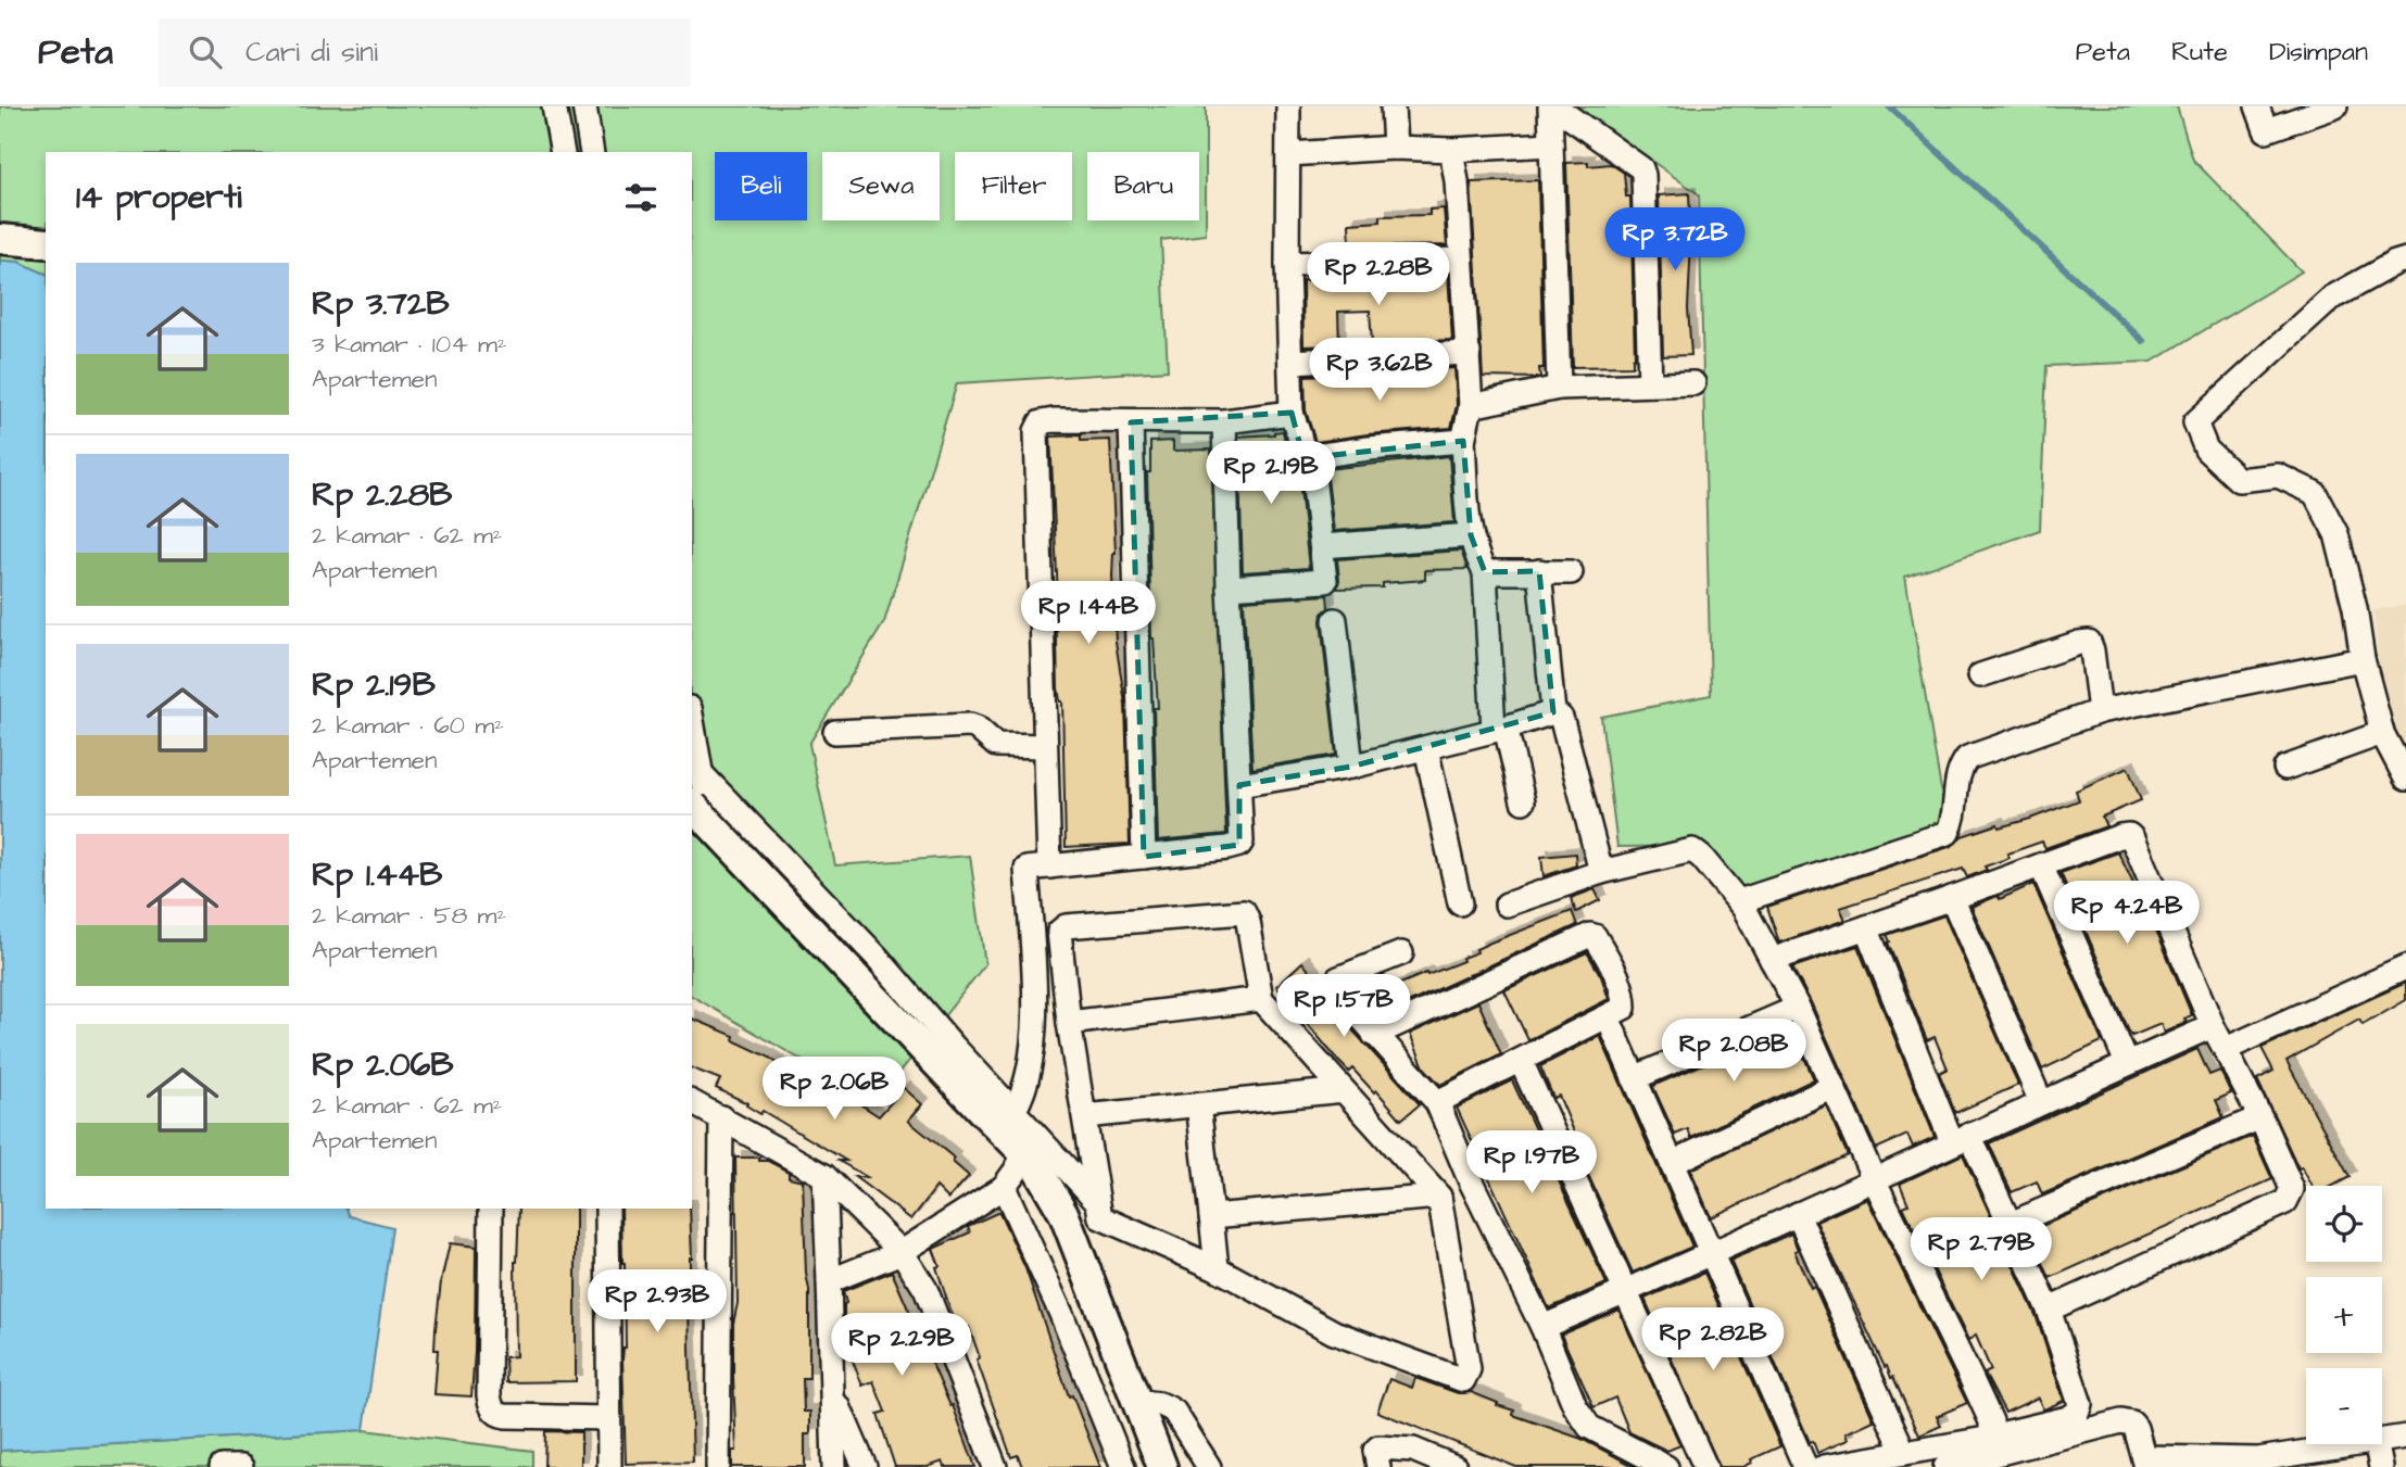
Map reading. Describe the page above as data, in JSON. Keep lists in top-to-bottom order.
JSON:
{
  "page": {
    "header": "Peta",
    "search": "Cari di sini",
    "nav": ["Peta", "Rute", "Disimpan"],
    "chip": [
      "Beli",
      "Sewa",
      "Filter",
      "Baru"
    ],
    "heading": "14 properti",
    "price": [
      "Rp 3.72B",
      "Rp 2.28B",
      "Rp 3.62B",
      "Rp 2.19B",
      "Rp 1.44B",
      "Rp 4.24B",
      "Rp 1.57B",
      "Rp 2.08B",
      "Rp 2.06B",
      "Rp 1.97B",
      "Rp 2.79B",
      "Rp 2.93B",
      "Rp 2.82B",
      "Rp 2.29B"
    ],
    "list": [
      {
        "name": "Rp 3.72B",
        "note": "3 kamar · 104 m² · Apartemen"
      },
      {
        "name": "Rp 2.28B",
        "note": "2 kamar · 62 m² · Apartemen"
      },
      {
        "name": "Rp 2.19B",
        "note": "2 kamar · 60 m² · Apartemen"
      },
      {
        "name": "Rp 1.44B",
        "note": "2 kamar · 58 m² · Apartemen"
      },
      {
        "name": "Rp 2.06B",
        "note": "2 kamar · 62 m² · Apartemen"
      }
    ],
    "map_buttons": ["+", "−"]
  }
}
